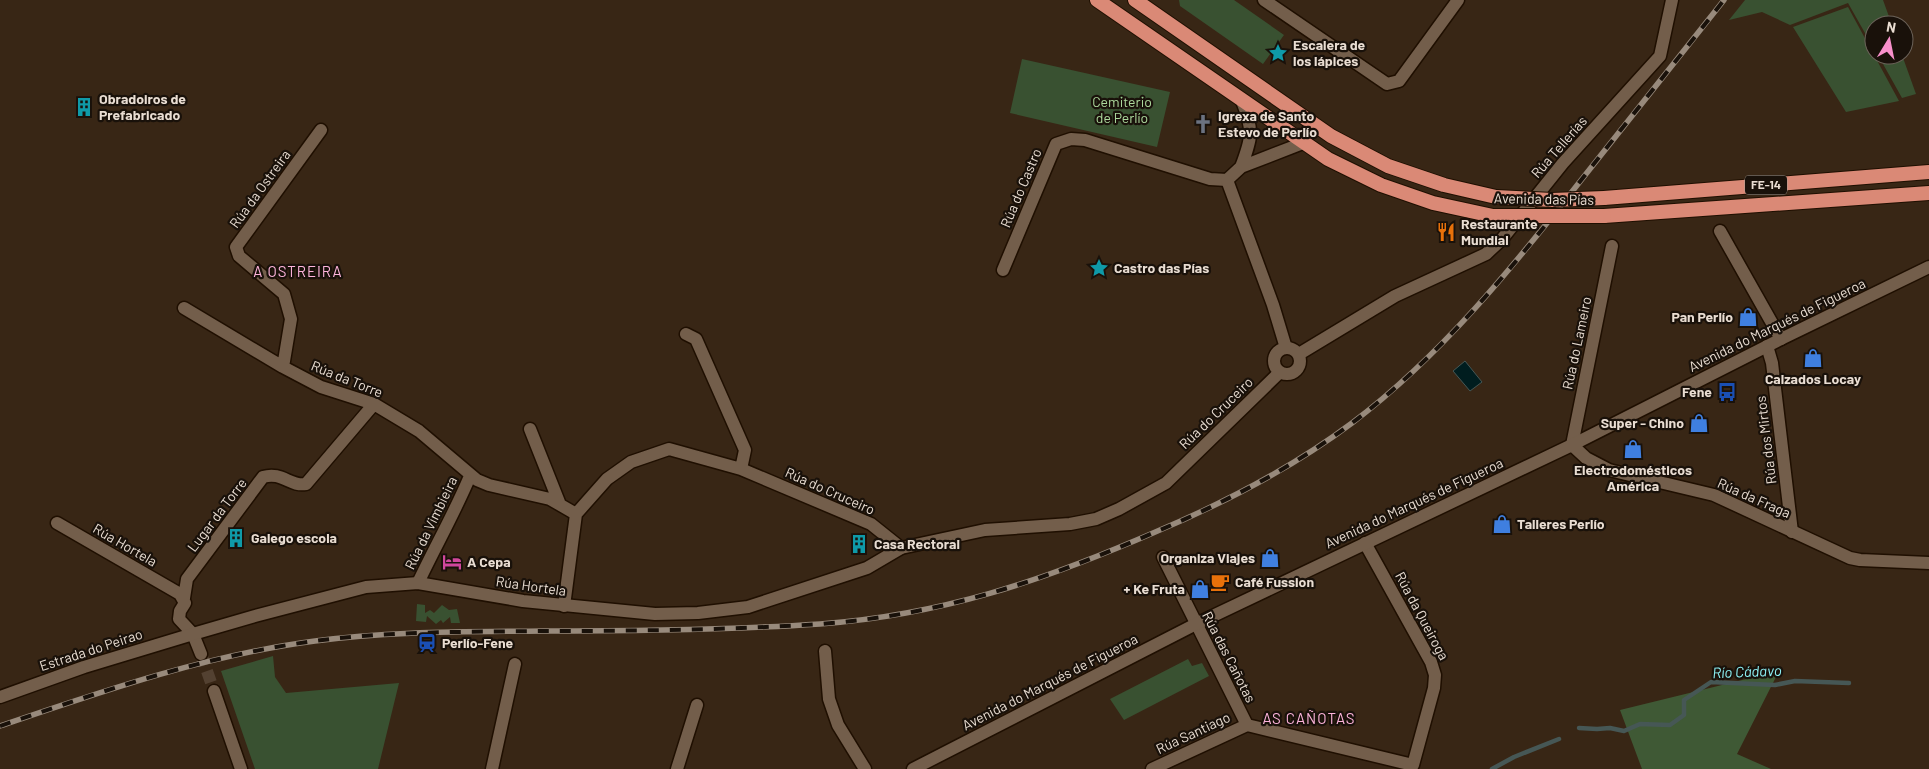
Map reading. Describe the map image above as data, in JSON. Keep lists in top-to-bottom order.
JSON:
{
  "streets": {
    "highway": ["FE-14", "Avenida das Pías"],
    "street": [
      "Rúa Tellerías",
      "Rúa do Castro",
      "Rúa da Ostreira",
      "Avenida do Marqués de Figueroa",
      "Rúa do Lameiro",
      "Rúa da Torre",
      "Rúa do Cruceiro",
      "Rúa dos Mirtos",
      "Rúa da Fraga",
      "Lugar da Torre",
      "Rúa da Vimbieira",
      "Rúa Hortela",
      "Rúa da Queiroga",
      "Estrada do Peirao",
      "Rúa das Cañotas",
      "Rúa Santiago"
    ]
  },
  "crossings": [
    ["Rúa Tellerías", "Rúa do Cruceiro"],
    ["Rúa da Ostreira", "Rúa da Torre"],
    ["Avenida do Marqués de Figueroa", "Rúa do Lameiro"],
    ["Avenida do Marqués de Figueroa", "Rúa dos Mirtos"],
    ["Avenida do Marqués de Figueroa", "Rúa da Fraga"],
    ["Avenida do Marqués de Figueroa", "Rúa da Queiroga"],
    ["Avenida do Marqués de Figueroa", "Rúa das Cañotas"],
    ["Rúa do Lameiro", "Rúa da Fraga"],
    ["Rúa da Torre", "Rúa do Cruceiro"],
    ["Rúa da Torre", "Lugar da Torre"],
    ["Rúa da Torre", "Rúa da Vimbieira"],
    ["Rúa do Cruceiro", "Rúa Hortela"],
    ["Rúa dos Mirtos", "Rúa da Fraga"],
    ["Lugar da Torre", "Rúa Hortela"],
    ["Rúa da Vimbieira", "Rúa Hortela"],
    ["Rúa Hortela", "Estrada do Peirao"],
    ["Rúa da Queiroga", "Rúa das Cañotas"],
    ["Rúa das Cañotas", "Rúa Santiago"]
  ],
  "districts": ["A OSTREIRA", "AS CAÑOTAS"],
  "water": ["Río Cádavo"],
  "parks": ["Cemiterio de Perlío"],
  "places": {
    "place": ["Escalera de los lápices", "Castro das Pías"],
    "building": ["Obradoiros de Prefabricado", "Galego escola", "Casa Rectoral"],
    "church": ["Igrexa de Santo Estevo de Perlío"],
    "restaurant": ["Restaurante Mundial"],
    "shop": [
      "Pan Perlío",
      "Calzados Locay",
      "Super - Chino",
      "Electrodomésticos América",
      "Talleres Perlío",
      "Organiza Viajes",
      "+ Ke Fruta"
    ],
    "bus stop": ["Fene"],
    "hotel": ["A Cepa"],
    "cafe": ["Café Fussion"],
    "station": ["Perlío-Fene"]
  },
  "north": "top"
}
